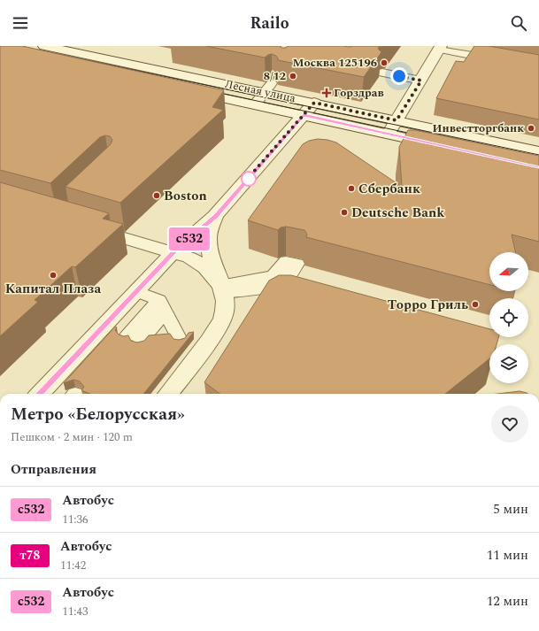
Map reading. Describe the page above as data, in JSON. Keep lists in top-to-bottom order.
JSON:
{
  "streets": {
    "street": ["Лесная улица"]
  },
  "places": {
    "other": [
      "Москва 125196",
      "8/12",
      "Инвестторгбанк",
      "Сбербанк",
      "Boston",
      "Deutsche Bank",
      "Капитал Плаза",
      "Торро Гриль"
    ],
    "health": ["Горздрав"]
  },
  "lines": ["bus line с532"],
  "north": "left",
  "page": {
    "header": "Railo",
    "on_map": "с532",
    "heading": [
      ["Метро «Белорусская»", "Пешком · 2 мин · 120 m"],
      "Отправления"
    ],
    "list": [
      {
        "mark": "с532",
        "name": "Автобус",
        "note": "11:36",
        "value": "5 мин"
      },
      {
        "mark": "т78",
        "name": "Автобус",
        "note": "11:42",
        "value": "11 мин"
      },
      {
        "mark": "с532",
        "name": "Автобус",
        "note": "11:43",
        "value": "12 мин"
      }
    ]
  }
}
